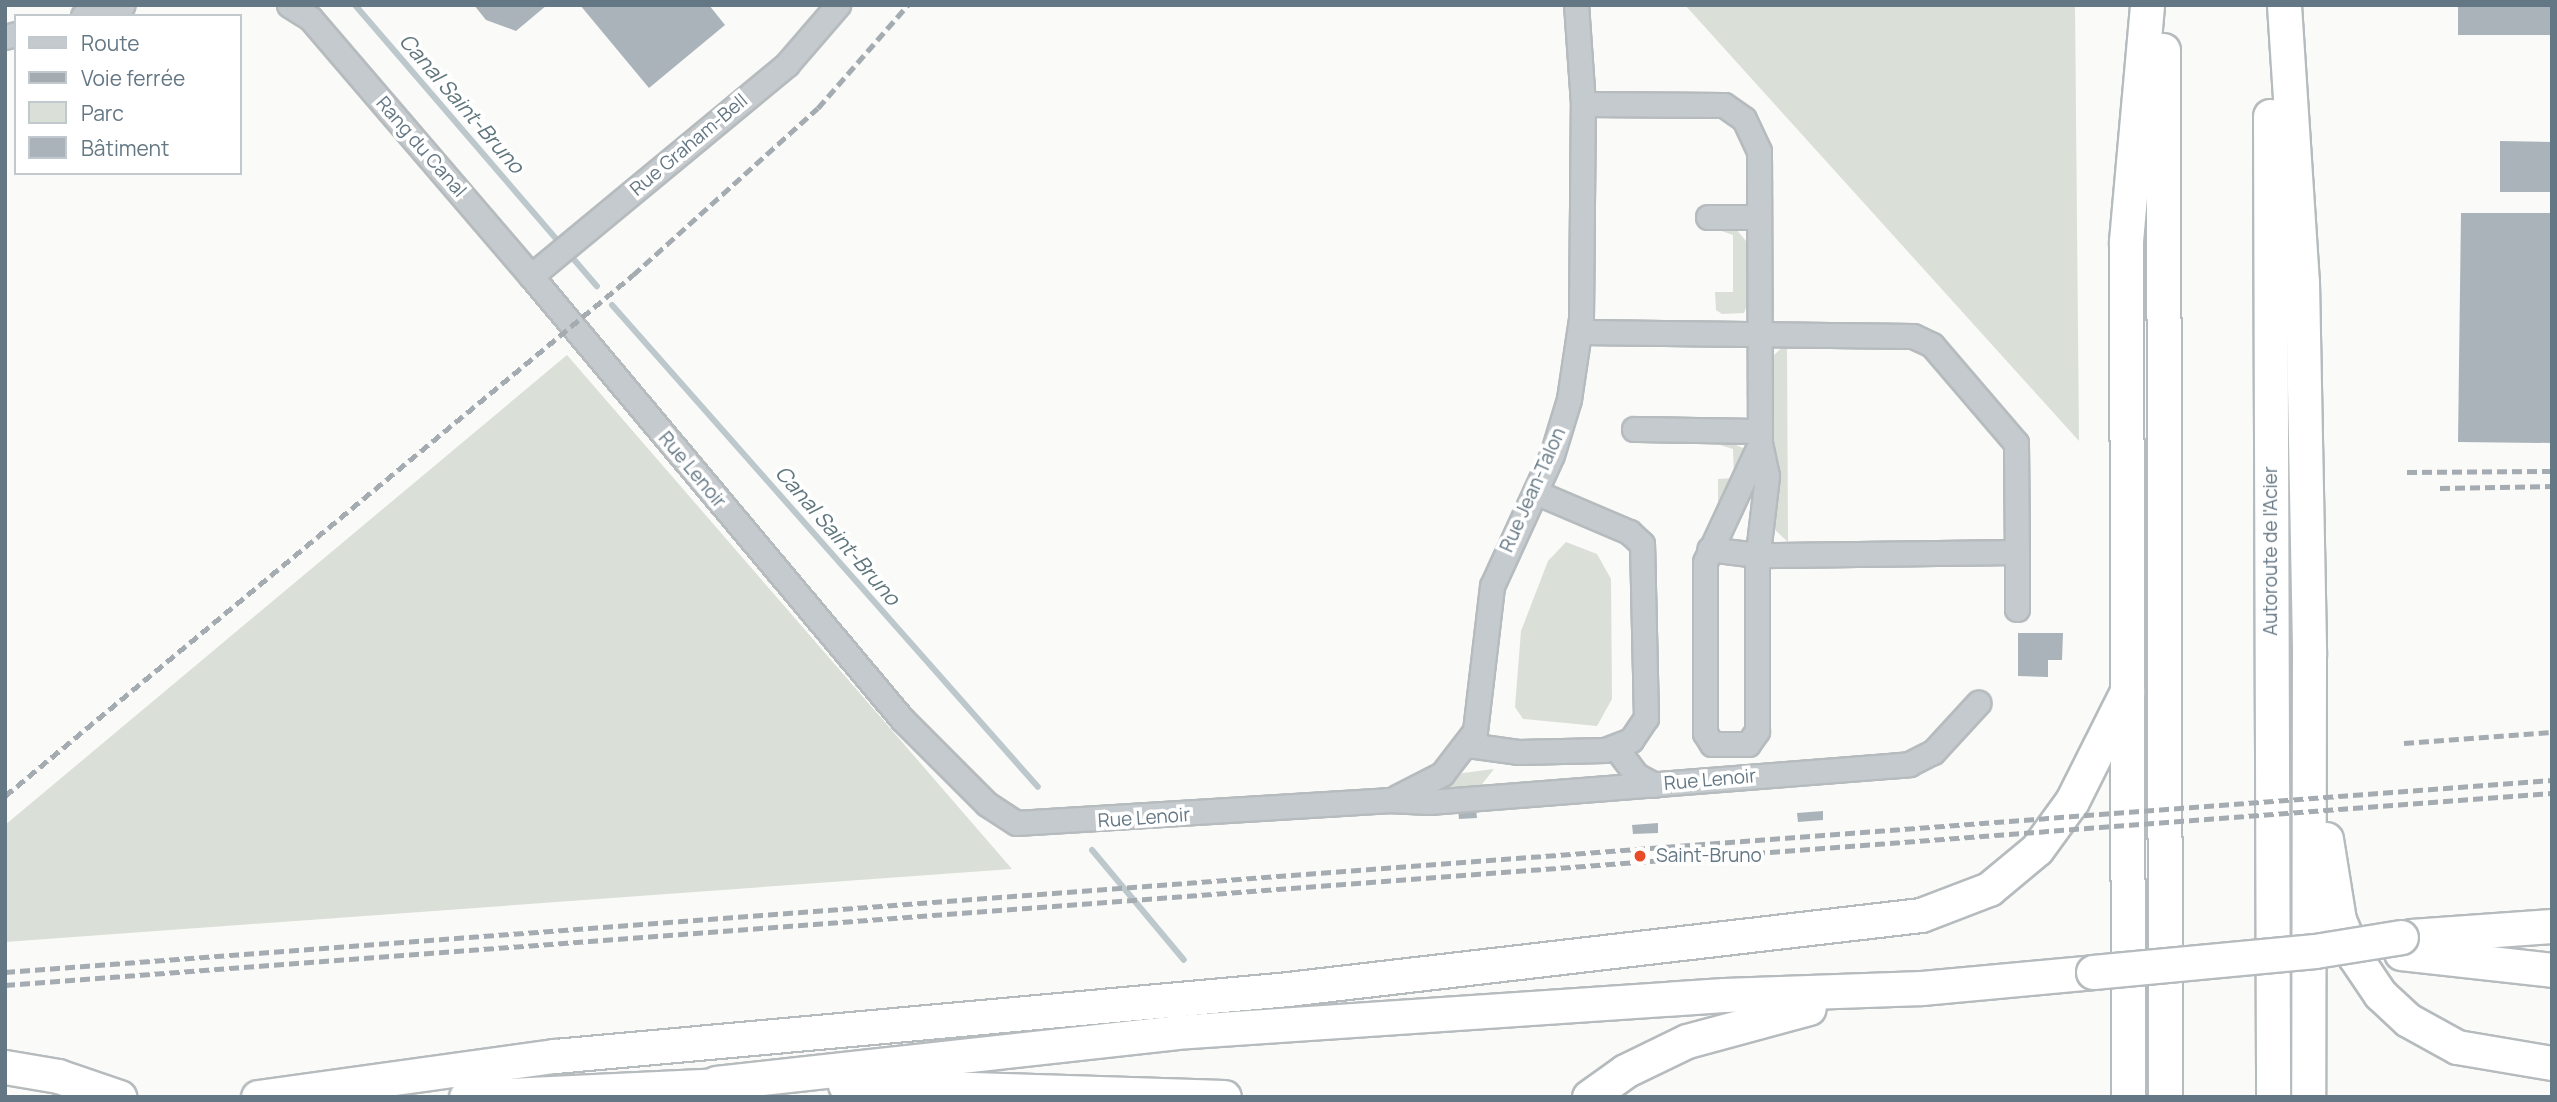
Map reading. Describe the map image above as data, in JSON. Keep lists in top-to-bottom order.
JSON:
{
  "streets": {
    "highway": ["Autoroute de l'Acier"],
    "street": [
      "Rue Graham-Bell",
      "Rang du Canal",
      "Rue Lenoir",
      "Rue Jean-Talon"
    ]
  },
  "crossings": [
    ["Rue Graham-Bell", "Rang du Canal"],
    ["Rue Graham-Bell", "Rue Lenoir"],
    ["Rang du Canal", "Rue Lenoir"],
    ["Rue Lenoir", "Rue Jean-Talon"]
  ],
  "water": ["Canal Saint-Bruno"],
  "places": ["Saint-Bruno"],
  "legend": [
    "Route",
    "Voie ferrée",
    "Parc",
    "Bâtiment"
  ]
}
